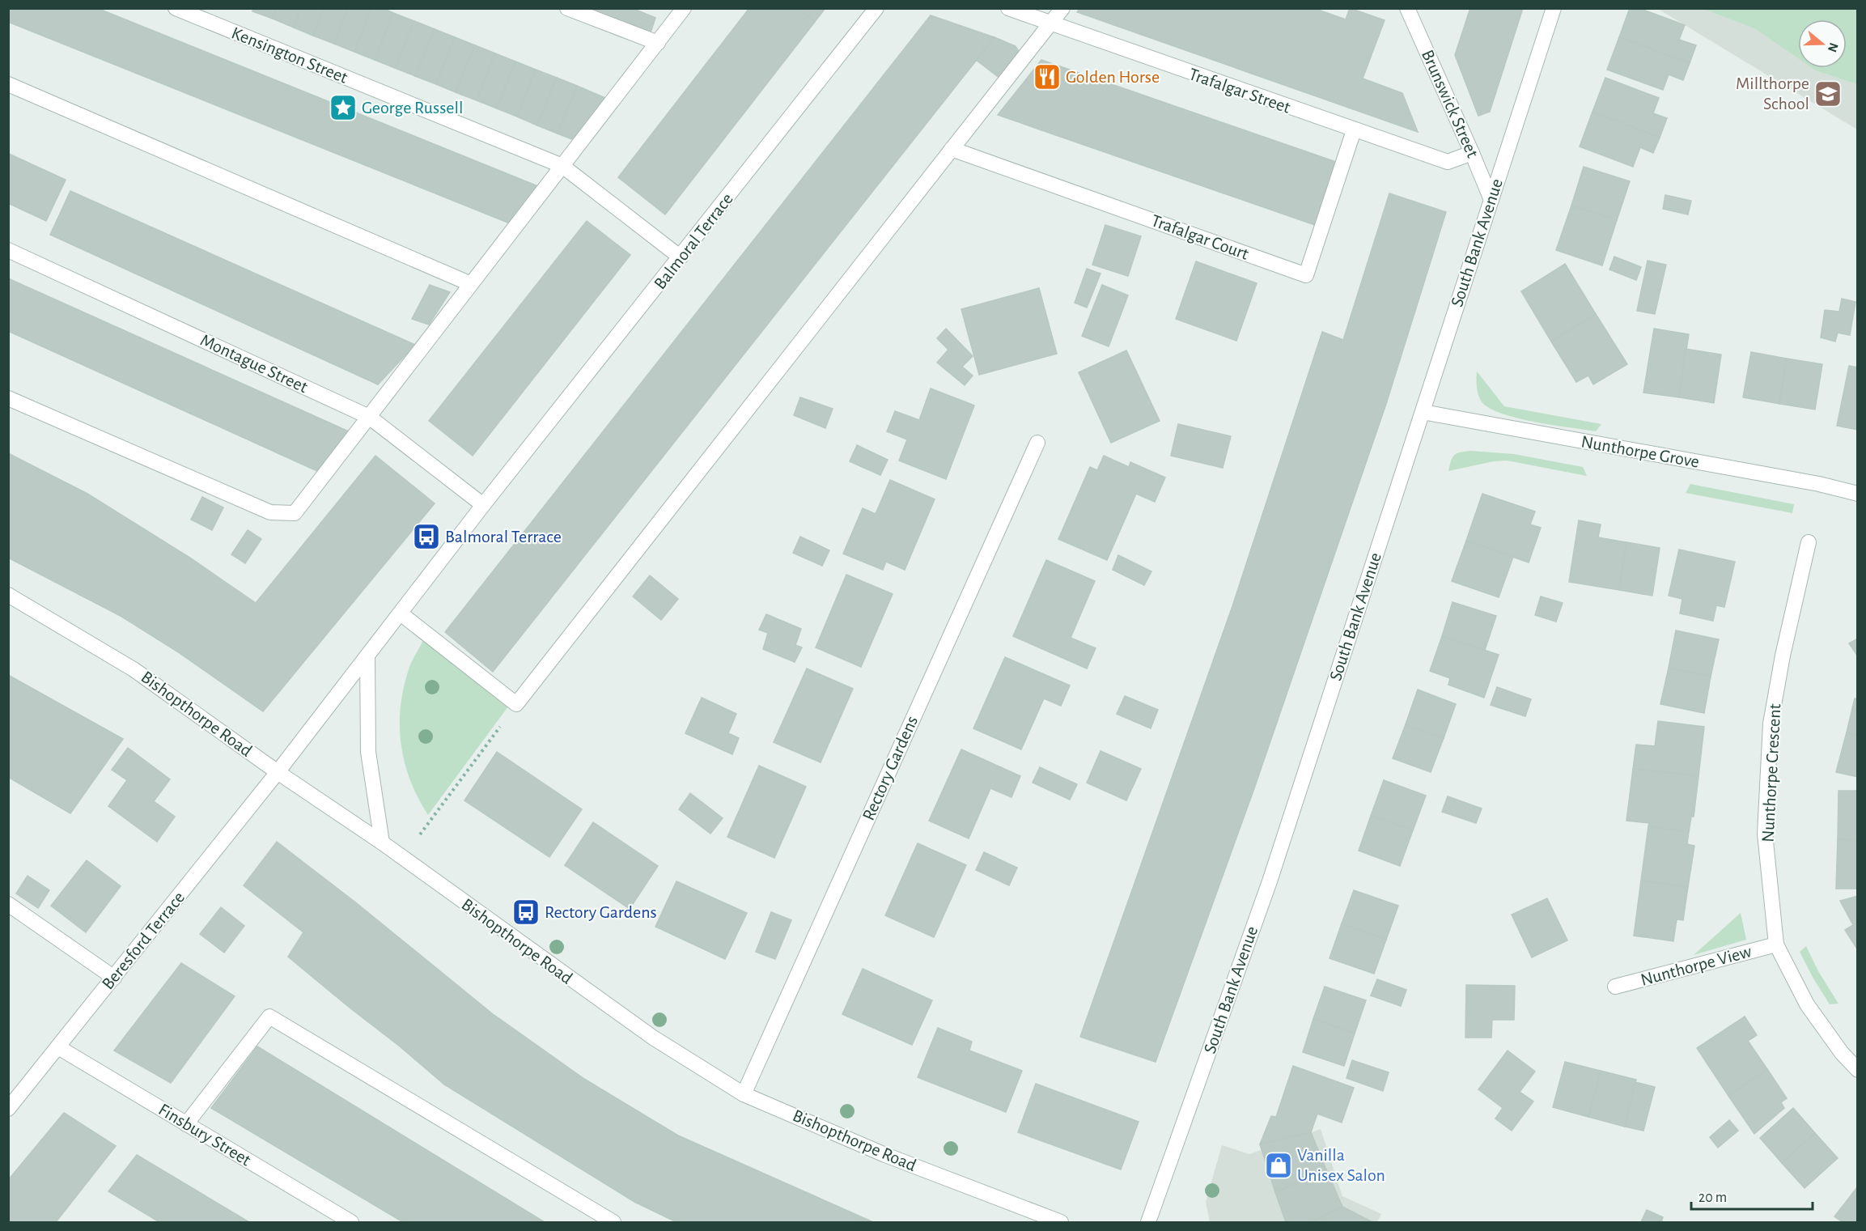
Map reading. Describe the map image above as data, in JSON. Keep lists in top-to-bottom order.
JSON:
{
  "streets": {
    "street": [
      "Kensington Street",
      "Trafalgar Street",
      "Brunswick Street",
      "Trafalgar Court",
      "Balmoral Terrace",
      "South Bank Avenue",
      "Montague Street",
      "Nunthorpe Grove",
      "Bishopthorpe Road",
      "Rectory Gardens",
      "Nunthorpe Crescent",
      "Beresford Terrace",
      "Nunthorpe View",
      "Finsbury Street"
    ]
  },
  "crossings": [
    ["Kensington Street", "Balmoral Terrace"],
    ["Trafalgar Street", "Brunswick Street"],
    ["Trafalgar Street", "Trafalgar Court"],
    ["Brunswick Street", "South Bank Avenue"],
    ["Balmoral Terrace", "Montague Street"],
    ["Balmoral Terrace", "Bishopthorpe Road"],
    ["Balmoral Terrace", "Beresford Terrace"],
    ["South Bank Avenue", "Nunthorpe Grove"],
    ["Bishopthorpe Road", "Rectory Gardens"],
    ["Bishopthorpe Road", "Beresford Terrace"],
    ["Nunthorpe Crescent", "Nunthorpe View"],
    ["Beresford Terrace", "Finsbury Street"]
  ],
  "places": {
    "restaurant": ["Golden Horse"],
    "school or university": ["Millthorpe School"],
    "place": ["George Russell"],
    "bus stop": ["Balmoral Terrace", "Rectory Gardens"],
    "shop": ["Vanilla Unisex Salon"]
  },
  "scale_bar": "20 m",
  "north": "right"
}
